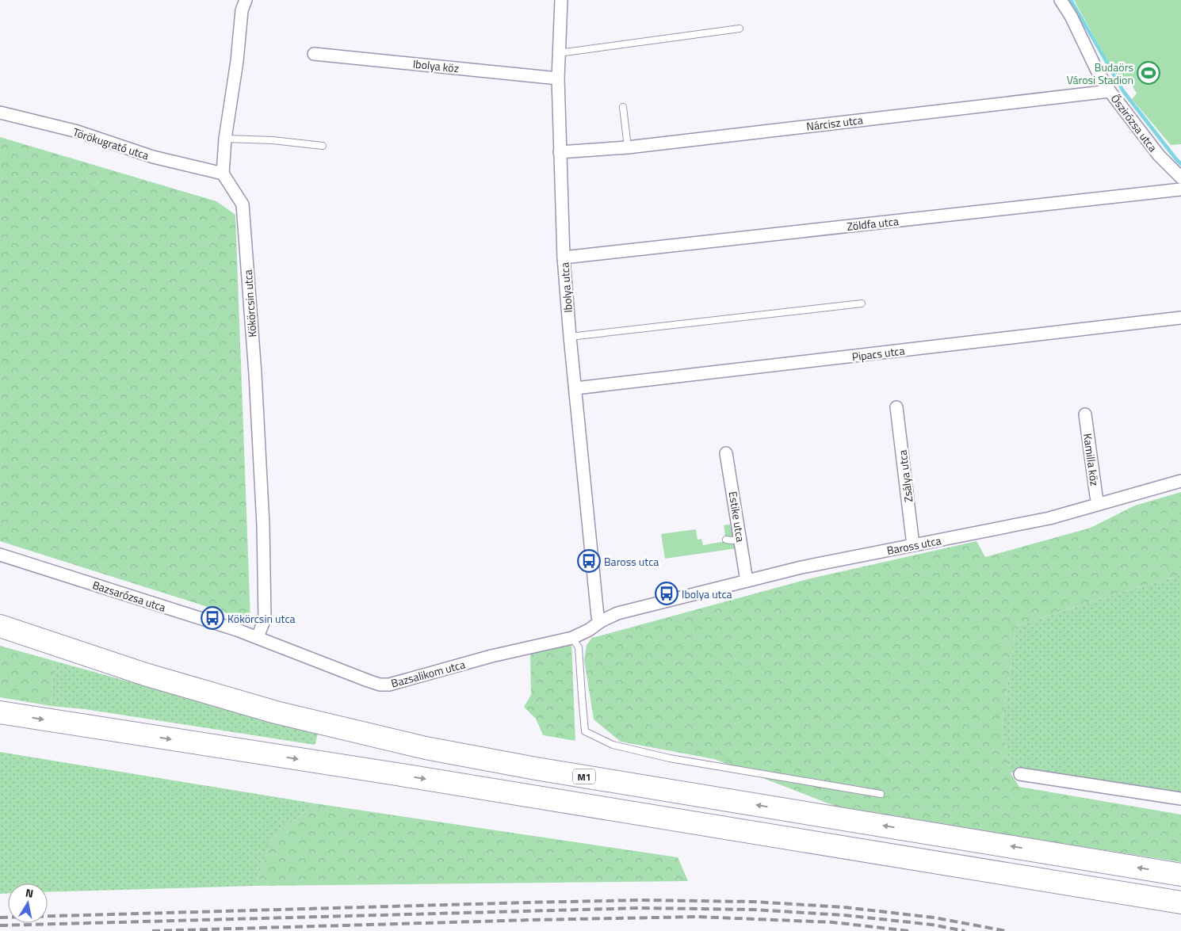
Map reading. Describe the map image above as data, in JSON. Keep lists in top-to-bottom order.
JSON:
{
  "streets": {
    "highway": ["M1"],
    "street": [
      "Ibolya köz",
      "Nárcisz utca",
      "Őszirózsa utca",
      "Törökugrató utca",
      "Zöldfa utca",
      "Ibolya utca",
      "Kökörcsin utca",
      "Pipacs utca",
      "Kamilla köz",
      "Zsálya utca",
      "Estike utca",
      "Baross utca",
      "Bazsarózsa utca",
      "Bazsalikom utca"
    ]
  },
  "crossings": [
    ["Ibolya köz", "Ibolya utca"],
    ["Nárcisz utca", "Őszirózsa utca"],
    ["Nárcisz utca", "Ibolya utca"],
    ["Törökugrató utca", "Kökörcsin utca"],
    ["Zöldfa utca", "Ibolya utca"],
    ["Ibolya utca", "Pipacs utca"],
    ["Ibolya utca", "Baross utca"],
    ["Ibolya utca", "Bazsalikom utca"],
    ["Kökörcsin utca", "Bazsarózsa utca"],
    ["Kökörcsin utca", "Bazsalikom utca"],
    ["Kamilla köz", "Baross utca"],
    ["Zsálya utca", "Baross utca"],
    ["Estike utca", "Baross utca"],
    ["Baross utca", "Bazsalikom utca"],
    ["Bazsarózsa utca", "Bazsalikom utca"]
  ],
  "places": {
    "sports": ["Budaörs Városi Stadion"],
    "bus stop": ["Baross utca", "Ibolya utca", "Kökörcsin utca"]
  },
  "north": "top"
}
